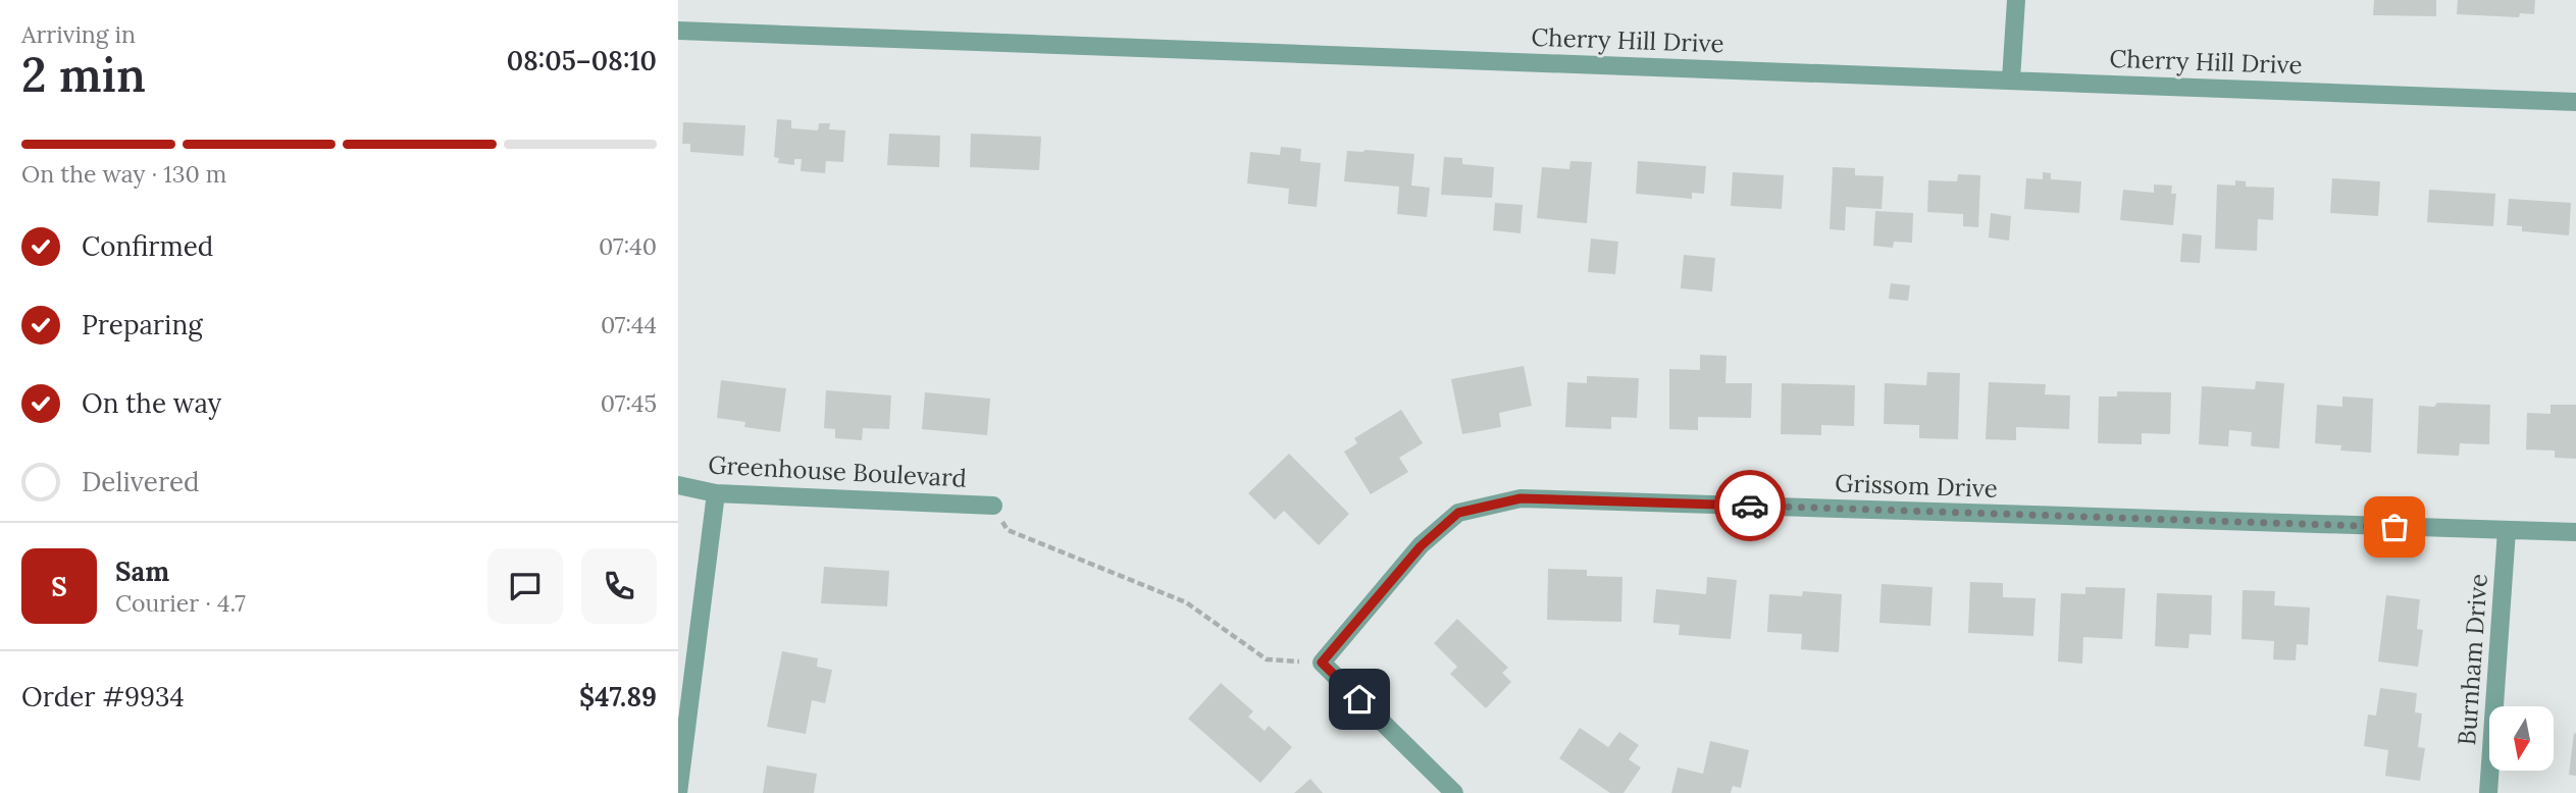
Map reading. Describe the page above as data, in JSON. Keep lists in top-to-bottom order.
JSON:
{
  "streets": {
    "street": [
      "Cherry Hill Drive",
      "Greenhouse Boulevard",
      "Grissom Drive",
      "Burnham Drive"
    ]
  },
  "crossings": [
    ["Grissom Drive", "Burnham Drive"]
  ],
  "north": "bottom",
  "page": {
    "heading": ["2 min", "Arriving in", "08:05–08:10"],
    "panel": [
      "Sam",
      "Courier · 4.7",
      "Order #9934",
      "$47.89"
    ],
    "bar": "On the way · 130 m",
    "list": [
      ["Confirmed", "07:40"],
      ["Preparing", "07:44"],
      ["On the way", "07:45"],
      "Delivered"
    ],
    "round": "S"
  }
}
